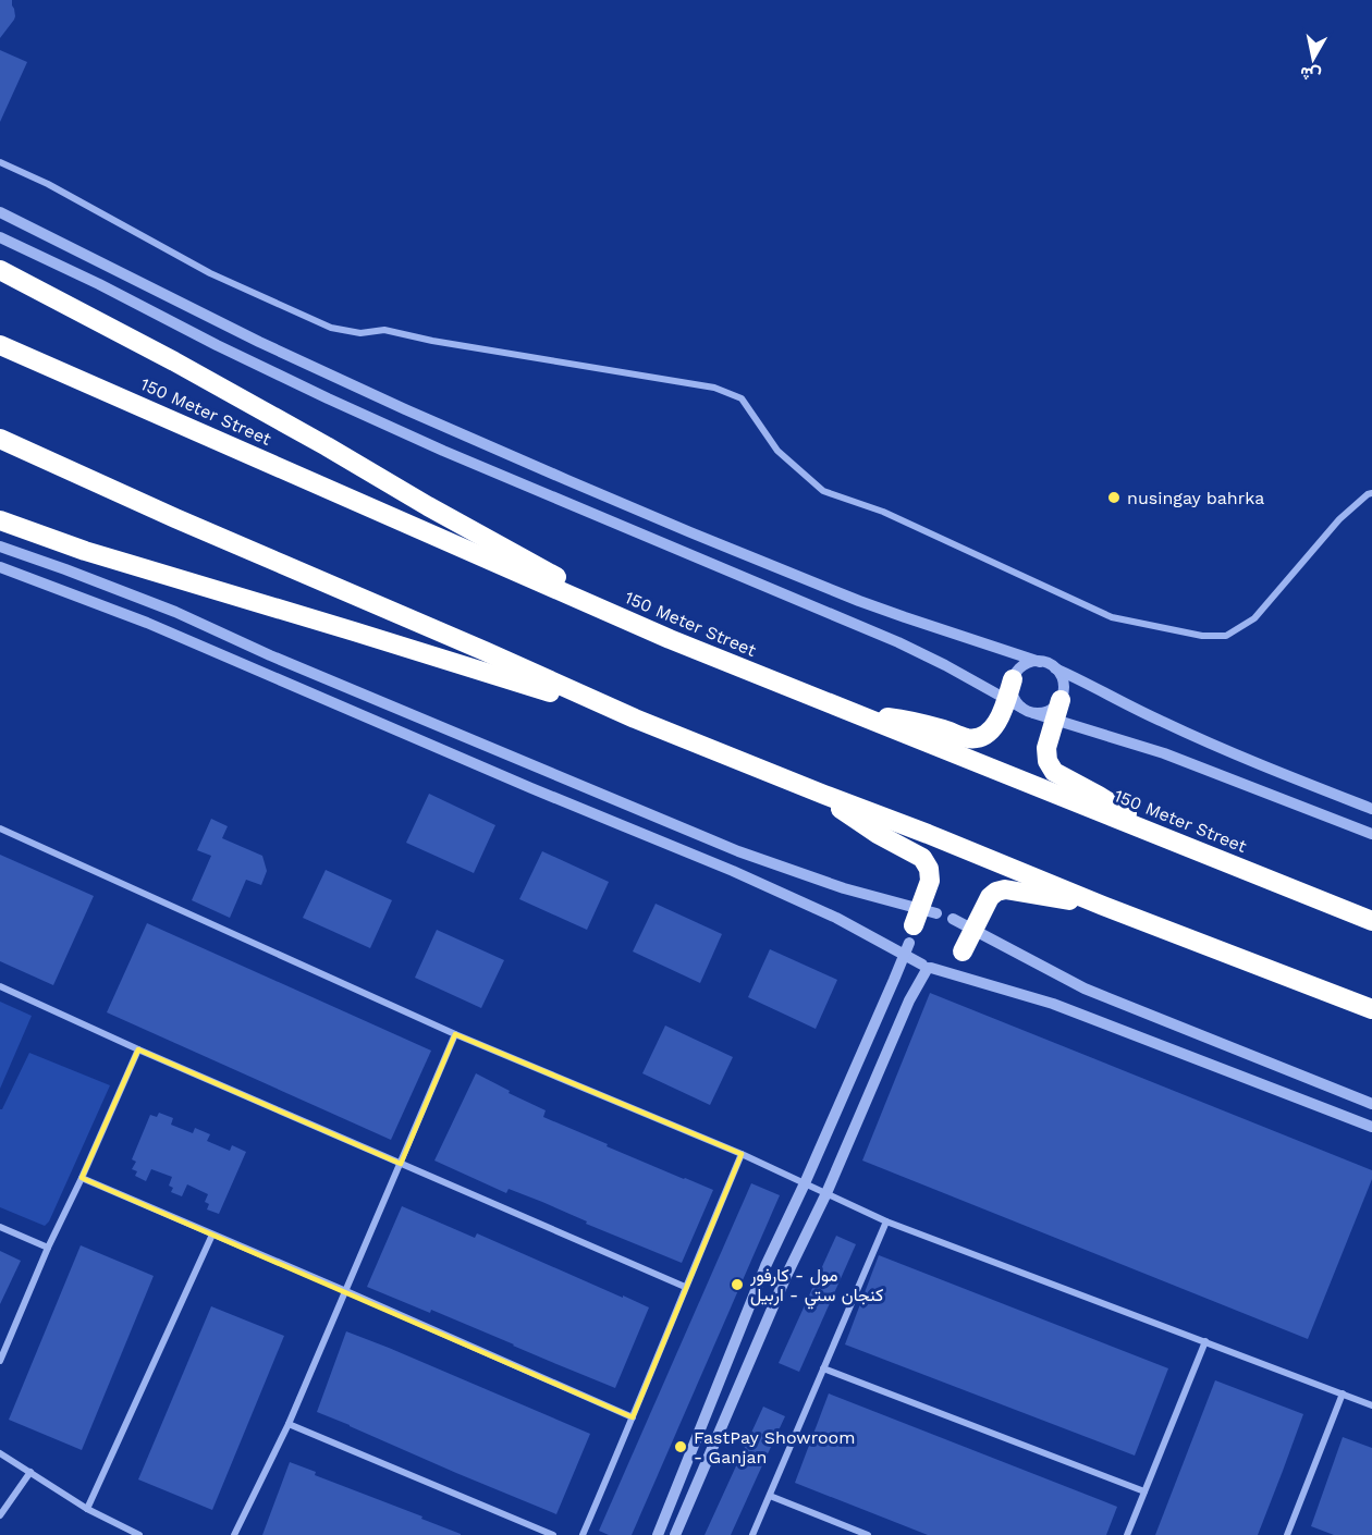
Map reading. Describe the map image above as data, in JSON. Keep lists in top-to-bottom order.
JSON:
{
  "streets": {
    "highway": ["150 Meter Street"]
  },
  "places": ["nusingay bahrka", "مول - كارفور كنجان ستي - اربيل", "FastPay Showroom - Ganjan"],
  "north": "bottom"
}
